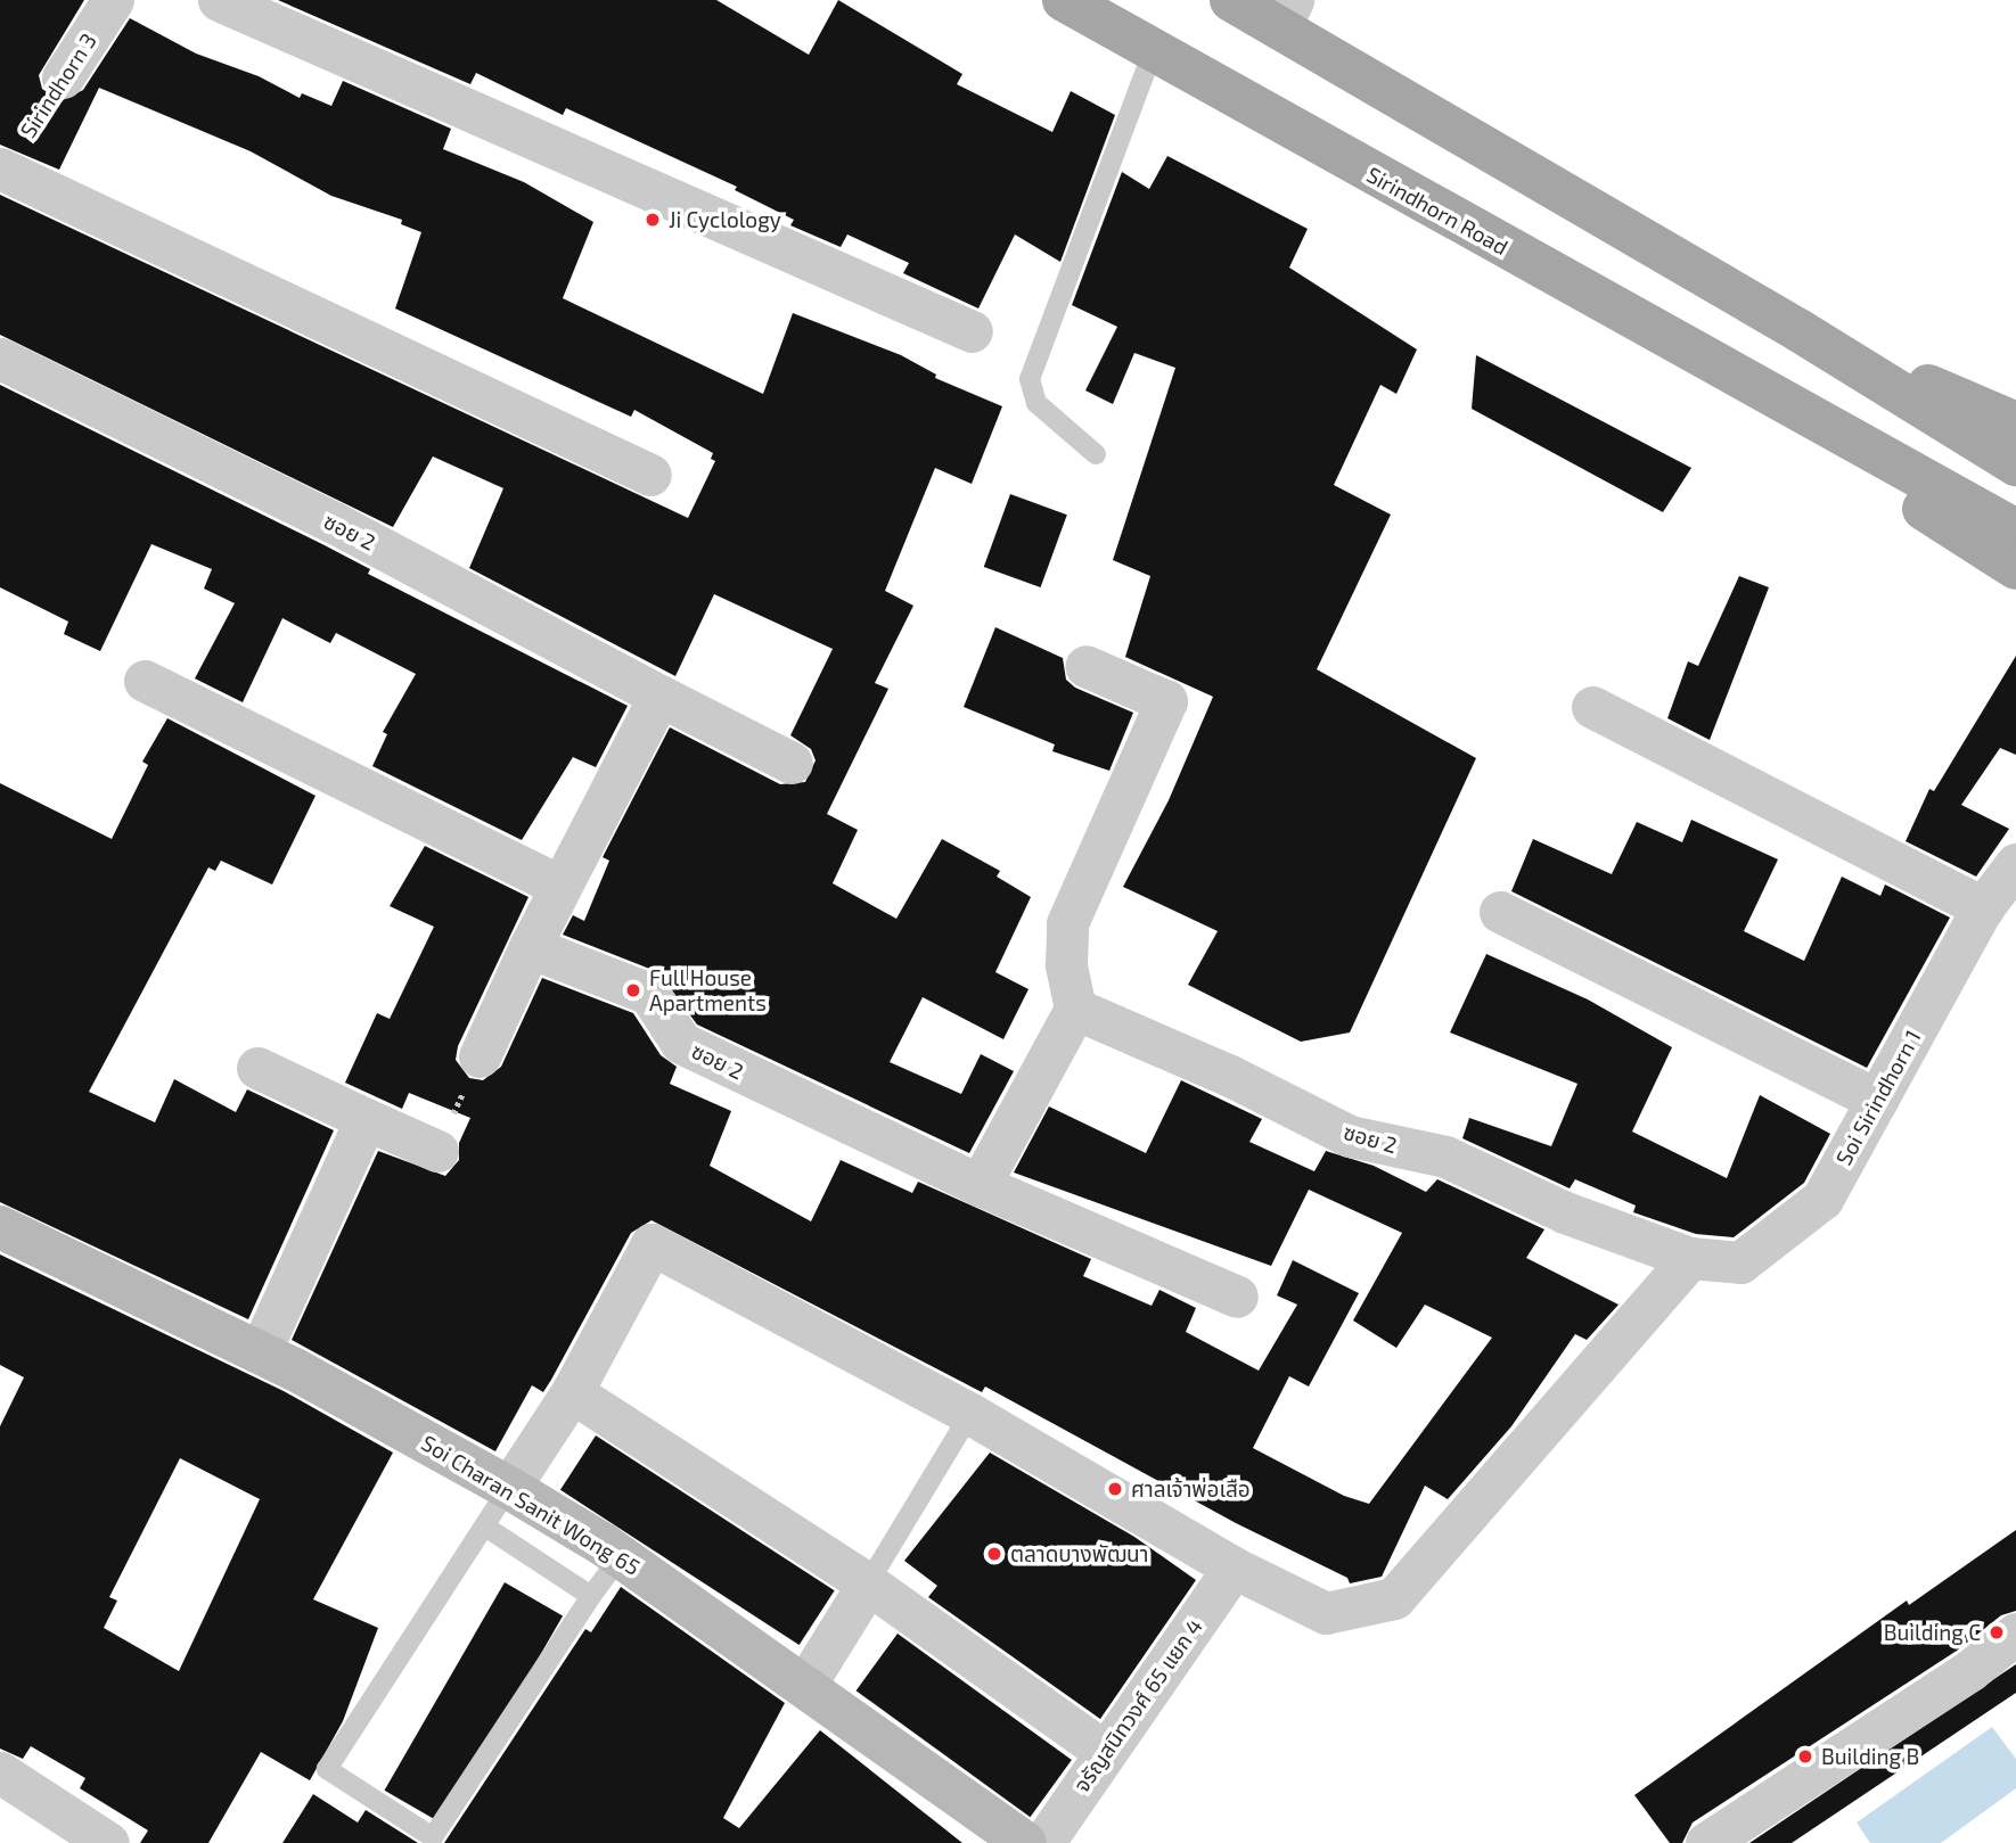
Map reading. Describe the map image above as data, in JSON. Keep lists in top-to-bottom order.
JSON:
{
  "streets": {
    "main road": ["Sirindhorn Road"],
    "street": [
      "Sirindhorn 3",
      "ซอย 2",
      "Soi Sirindhorn 1",
      "Soi Charan Sanit Wong 65",
      "จรัญสนิทวงศ์ 65 แยก 4"
    ]
  },
  "crossings": [
    ["ซอย 2", "Soi Sirindhorn 1"]
  ],
  "places": [
    "Ji Cyclology",
    "Full House Apartments",
    "ศาลเจ้าพ่อเสือ",
    "ตลาดบางพัฒนา",
    "Building C",
    "Building B"
  ]
}
